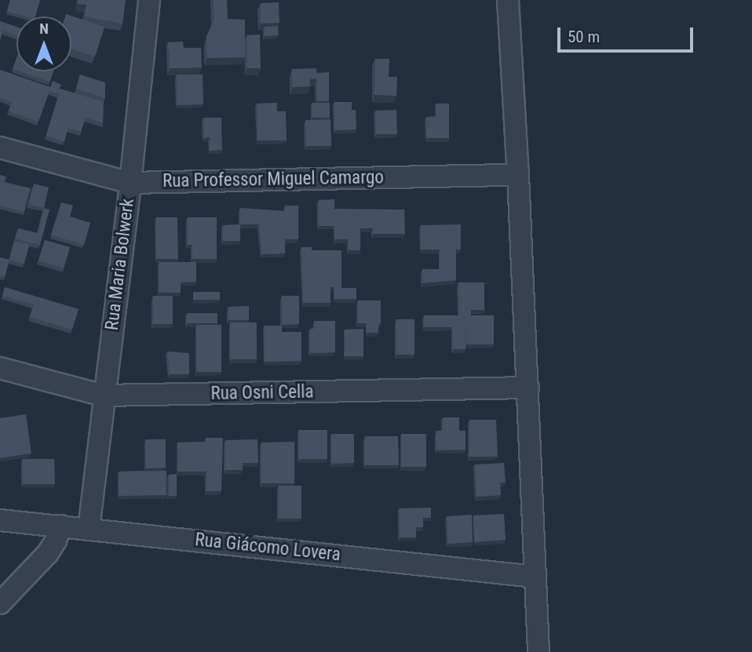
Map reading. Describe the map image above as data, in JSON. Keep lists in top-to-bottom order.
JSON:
{
  "streets": {
    "street": [
      "Rua Professor Miguel Camargo",
      "Rua Maria Bolwerk",
      "Rua Osni Cella",
      "Rua Giácomo Lovera"
    ]
  },
  "crossings": [
    ["Rua Professor Miguel Camargo", "Rua Maria Bolwerk"],
    ["Rua Maria Bolwerk", "Rua Osni Cella"],
    ["Rua Maria Bolwerk", "Rua Giácomo Lovera"]
  ],
  "scale_bar": "50 m",
  "north": "top"
}
